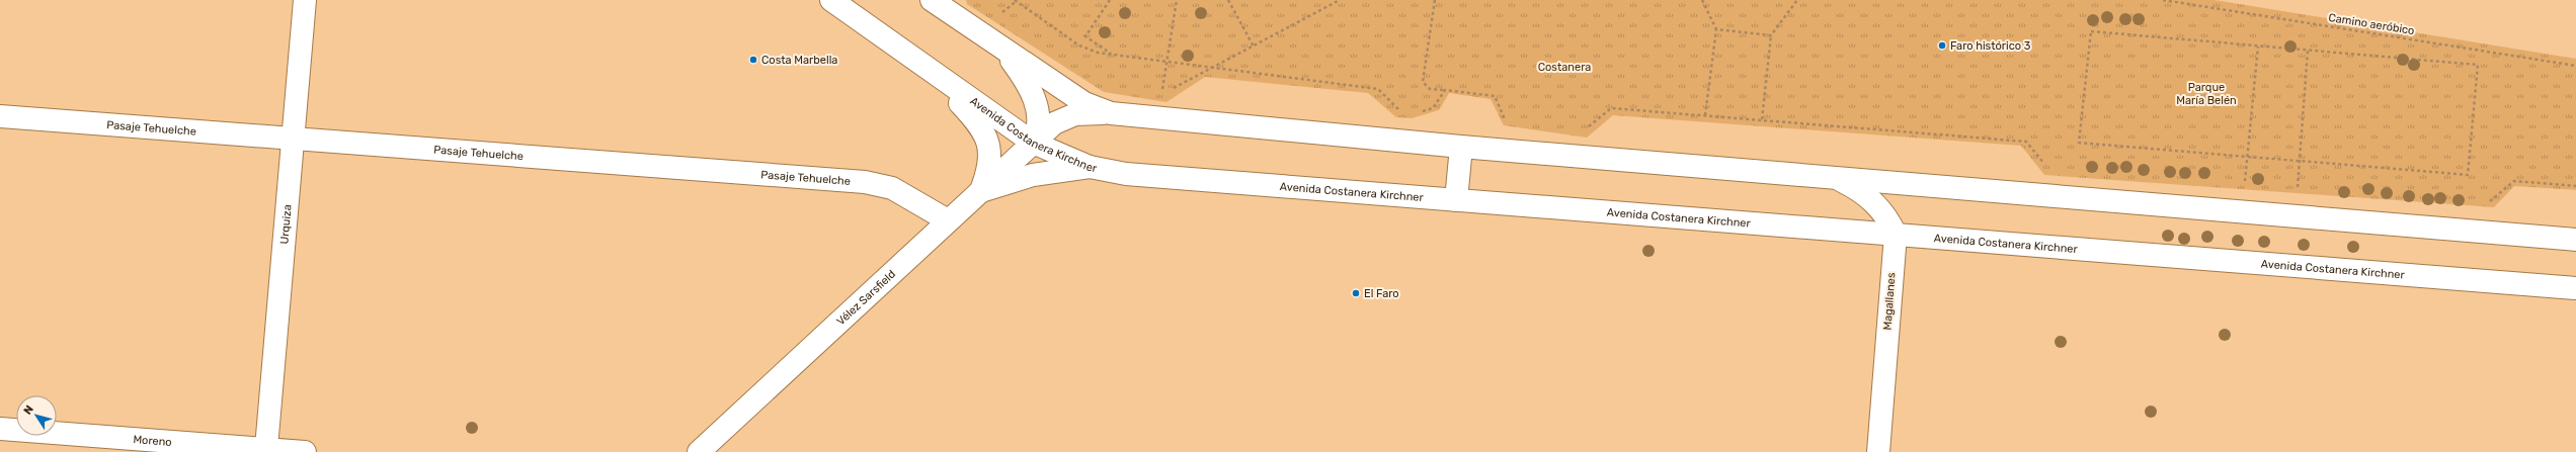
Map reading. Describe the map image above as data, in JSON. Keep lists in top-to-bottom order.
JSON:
{
  "streets": {
    "street": [
      "Pasaje Tehuelche",
      "Avenida Costanera Kirchner",
      "Urquiza",
      "Vélez Sarsfield",
      "Magallanes",
      "Moreno"
    ],
    "path": ["Camino aeróbico"]
  },
  "crossings": [
    ["Pasaje Tehuelche", "Urquiza"],
    ["Pasaje Tehuelche", "Vélez Sarsfield"],
    ["Avenida Costanera Kirchner", "Vélez Sarsfield"],
    ["Avenida Costanera Kirchner", "Magallanes"],
    ["Urquiza", "Moreno"]
  ],
  "parks": ["Costanera", "Parque María Belén"],
  "places": ["Faro histórico 3", "Costa Marbella", "El Faro"],
  "north": "top left"
}
